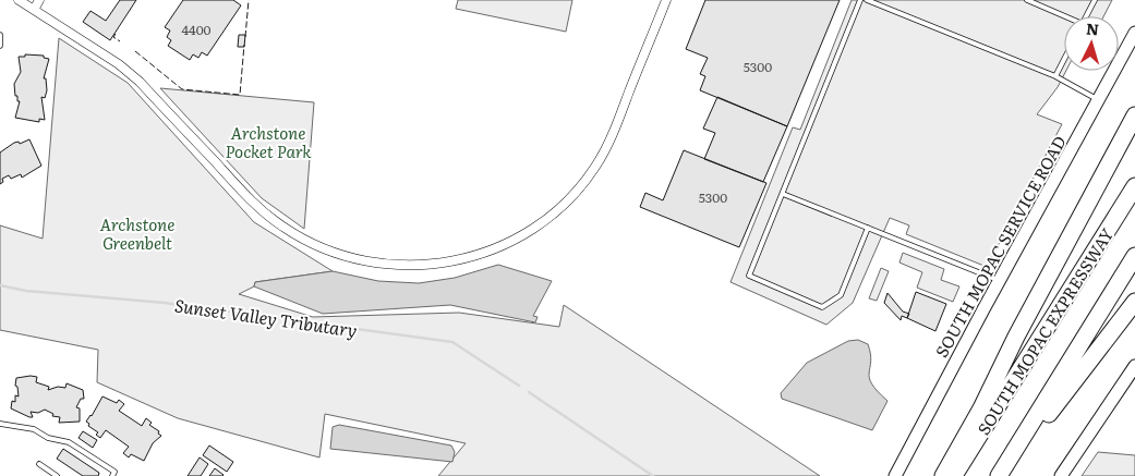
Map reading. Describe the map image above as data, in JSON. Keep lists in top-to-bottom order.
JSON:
{
  "streets": {
    "highway": ["SOUTH MOPAC EXPRESSWAY"],
    "main road": ["SOUTH MOPAC SERVICE ROAD"]
  },
  "water": ["Sunset Valley Tributary"],
  "parks": ["Archstone Pocket Park", "Archstone Greenbelt"],
  "house_numbers": ["4400", "5300", "5300"],
  "north": "top"
}
